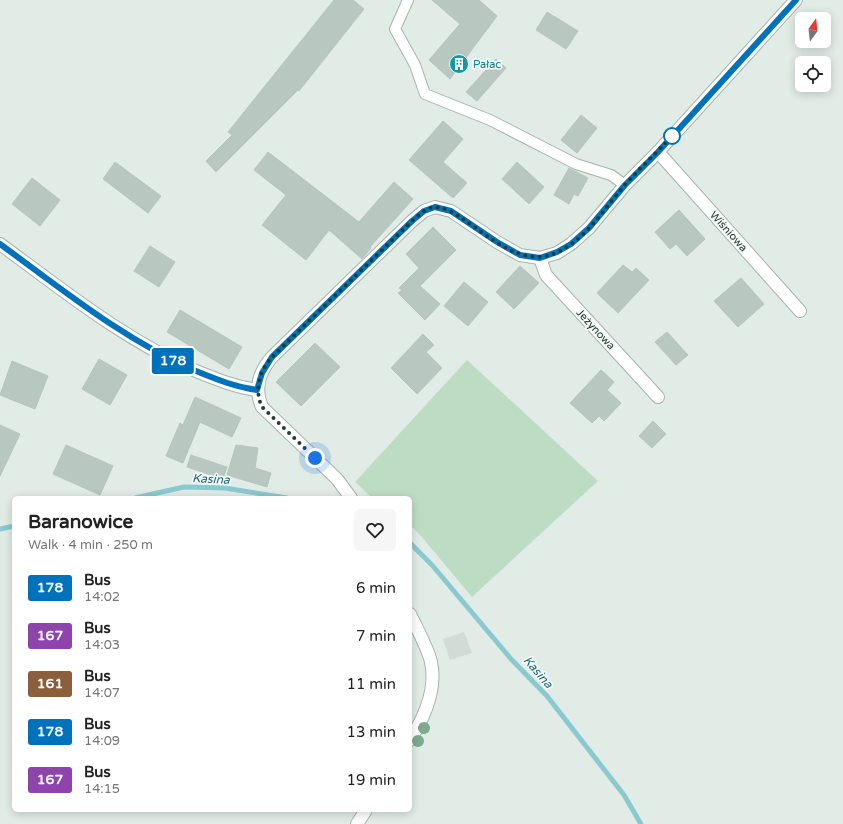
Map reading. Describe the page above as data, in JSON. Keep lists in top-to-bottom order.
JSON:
{
  "streets": {
    "street": ["Wiśniowa", "Jeżynowa"]
  },
  "water": ["Kasina"],
  "places": {
    "building": ["Pałac"]
  },
  "lines": ["bus line 178"],
  "north": "top",
  "page": {
    "on_map": "178",
    "heading": ["Baranowice", "Walk · 4 min · 250 m"],
    "list": [
      {
        "mark": "178",
        "name": "Bus",
        "note": "14:02",
        "value": "6 min"
      },
      {
        "mark": "167",
        "name": "Bus",
        "note": "14:03",
        "value": "7 min"
      },
      {
        "mark": "161",
        "name": "Bus",
        "note": "14:07",
        "value": "11 min"
      },
      {
        "mark": "178",
        "name": "Bus",
        "note": "14:09",
        "value": "13 min"
      },
      {
        "mark": "167",
        "name": "Bus",
        "note": "14:15",
        "value": "19 min"
      }
    ]
  }
}
